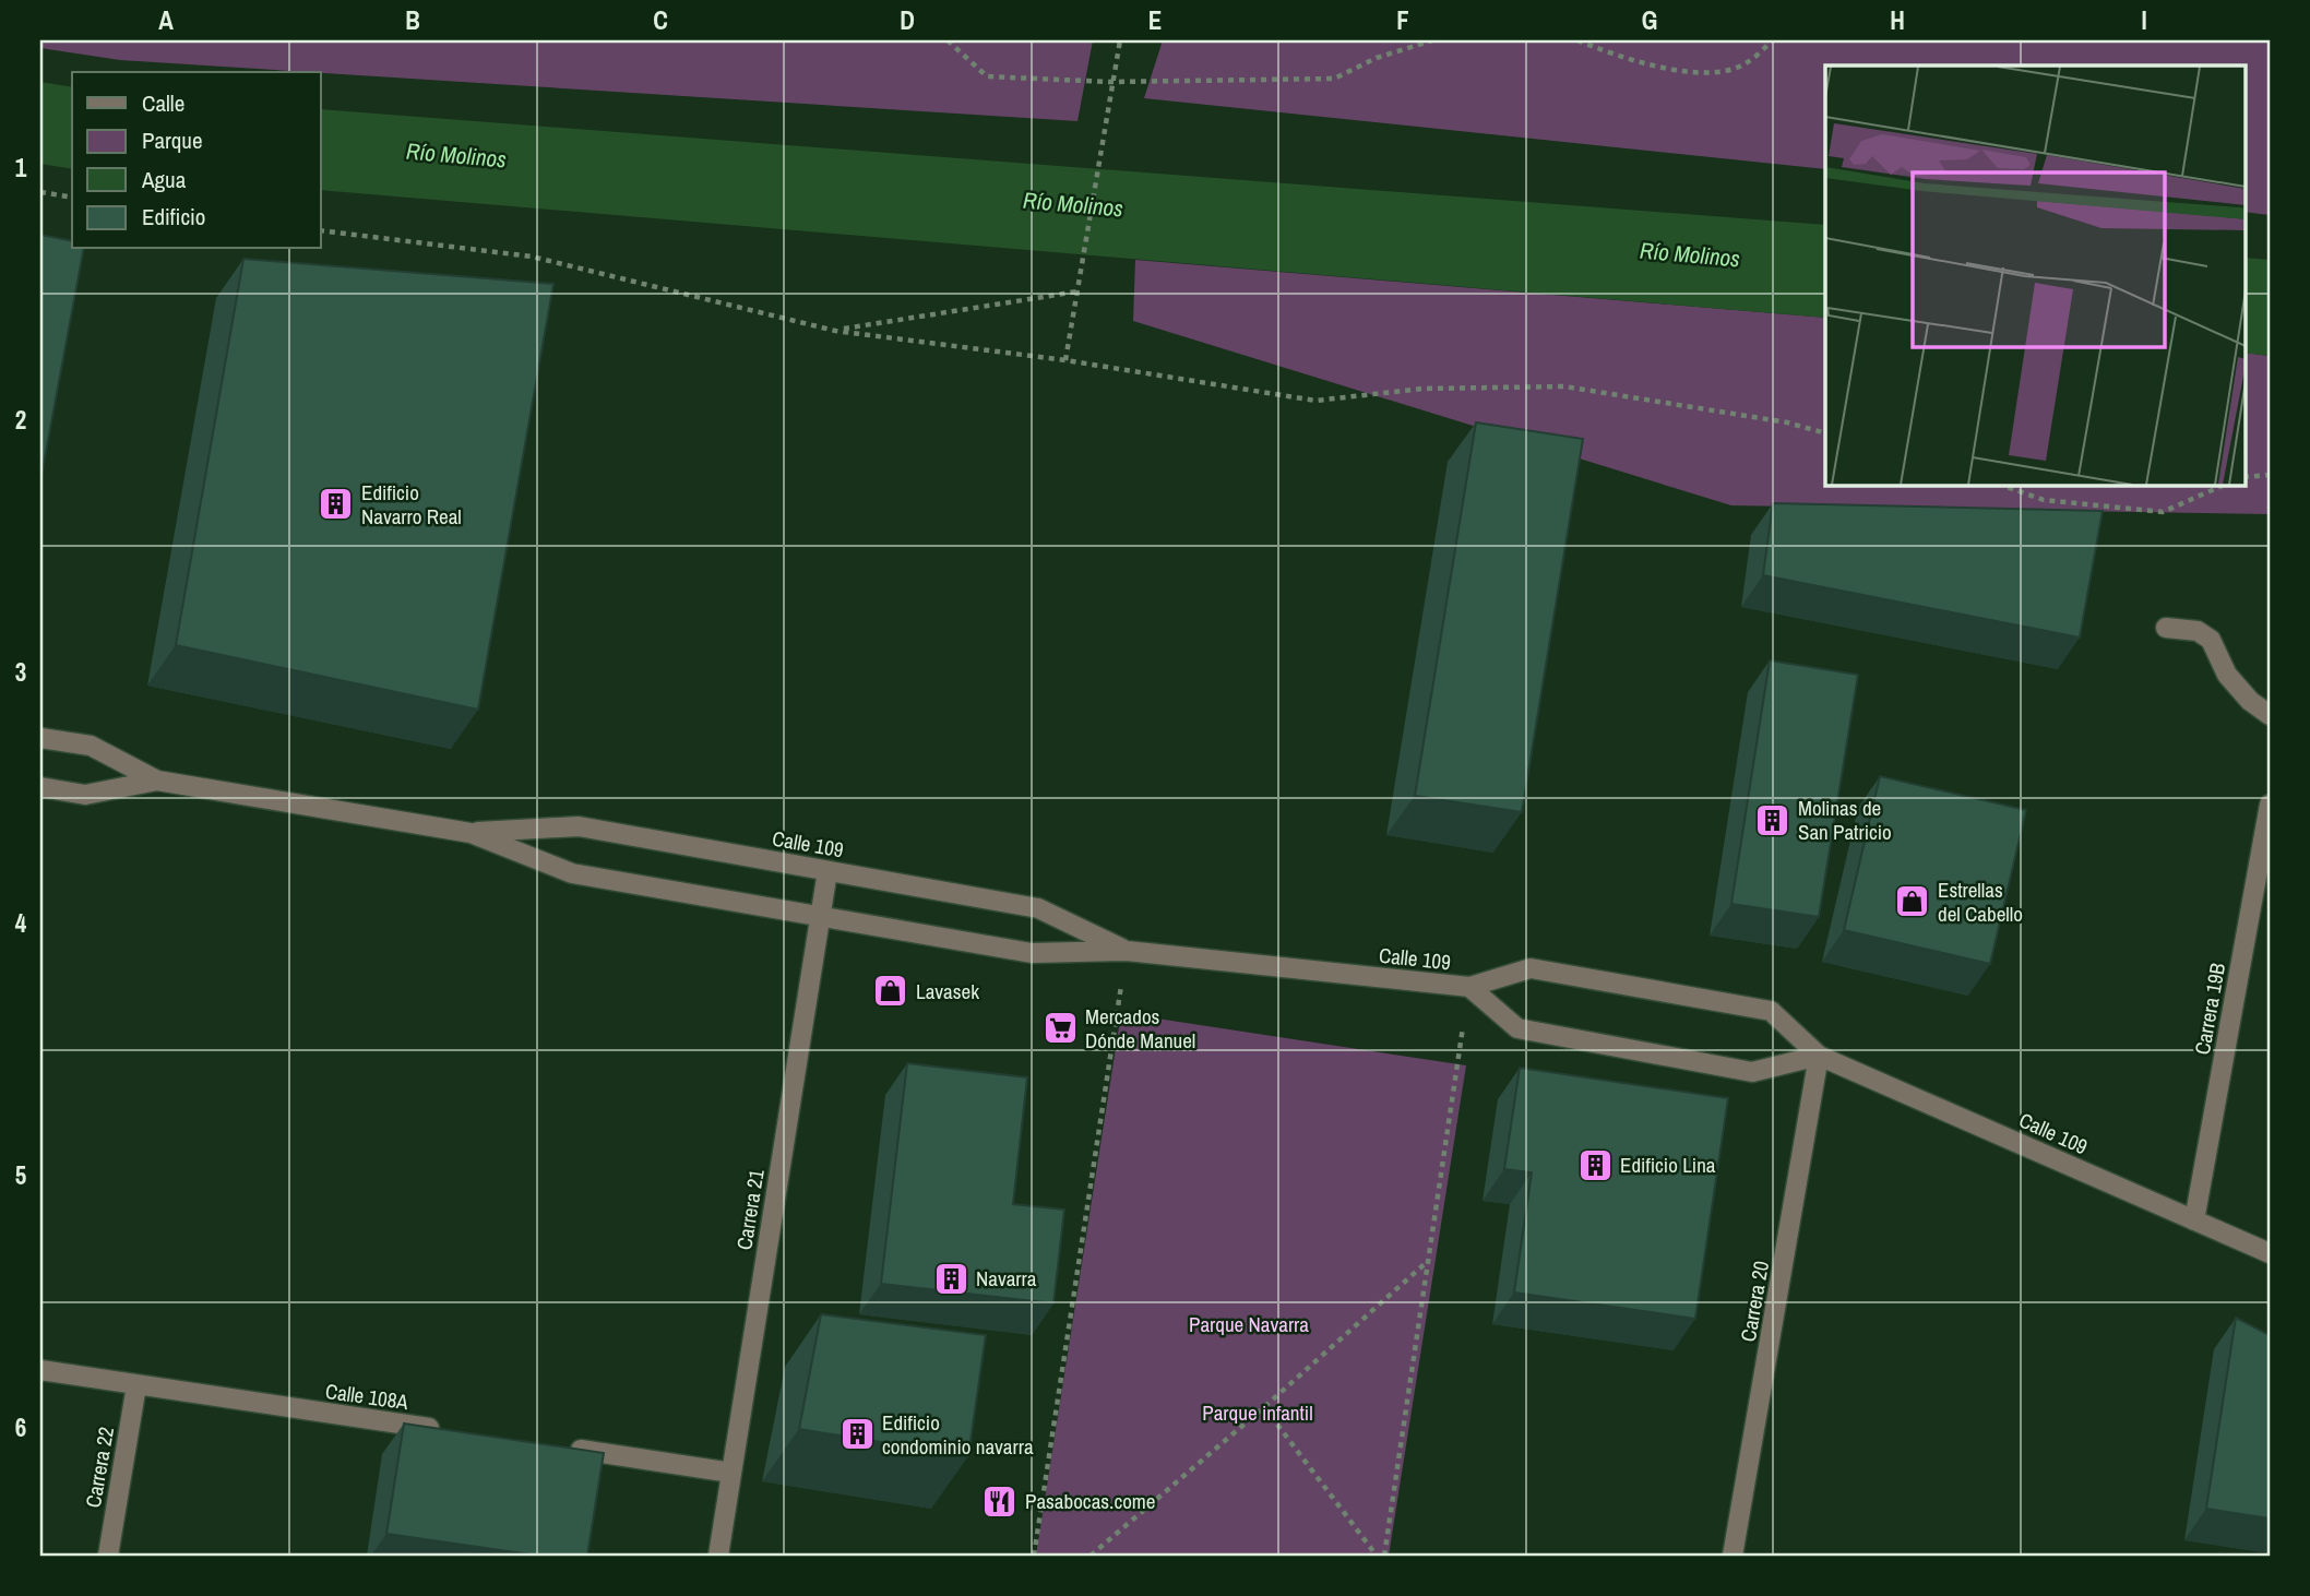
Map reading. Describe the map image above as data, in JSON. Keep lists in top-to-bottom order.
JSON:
{
  "streets": {
    "street": [
      "Calle 109",
      "Carrera 19B",
      "Carrera 21",
      "Carrera 20",
      "Calle 108A",
      "Carrera 22"
    ]
  },
  "crossings": [
    ["Calle 109", "Carrera 19B"],
    ["Calle 109", "Carrera 21"],
    ["Calle 109", "Carrera 20"],
    ["Calle 108A", "Carrera 22"]
  ],
  "water": ["Río Molinos"],
  "parks": ["Parque Navarra", "Parque infantil"],
  "places": {
    "building": [
      "Edificio Navarro Real",
      "Molinas de San Patricio",
      "Edificio Lina",
      "Navarra",
      "Edificio condominio navarra"
    ],
    "shop": ["Estrellas del Cabello", "Lavasek"],
    "supermarket": ["Mercados Dónde Manuel"],
    "restaurant": ["Pasabocas.come"]
  },
  "legend": [
    "Calle",
    "Parque",
    "Agua",
    "Edificio"
  ],
  "grid": {
    "columns": [
      "A",
      "B",
      "C",
      "D",
      "E",
      "F",
      "G",
      "H",
      "I"
    ],
    "rows": [
      "1",
      "2",
      "3",
      "4",
      "5",
      "6"
    ]
  }
}
